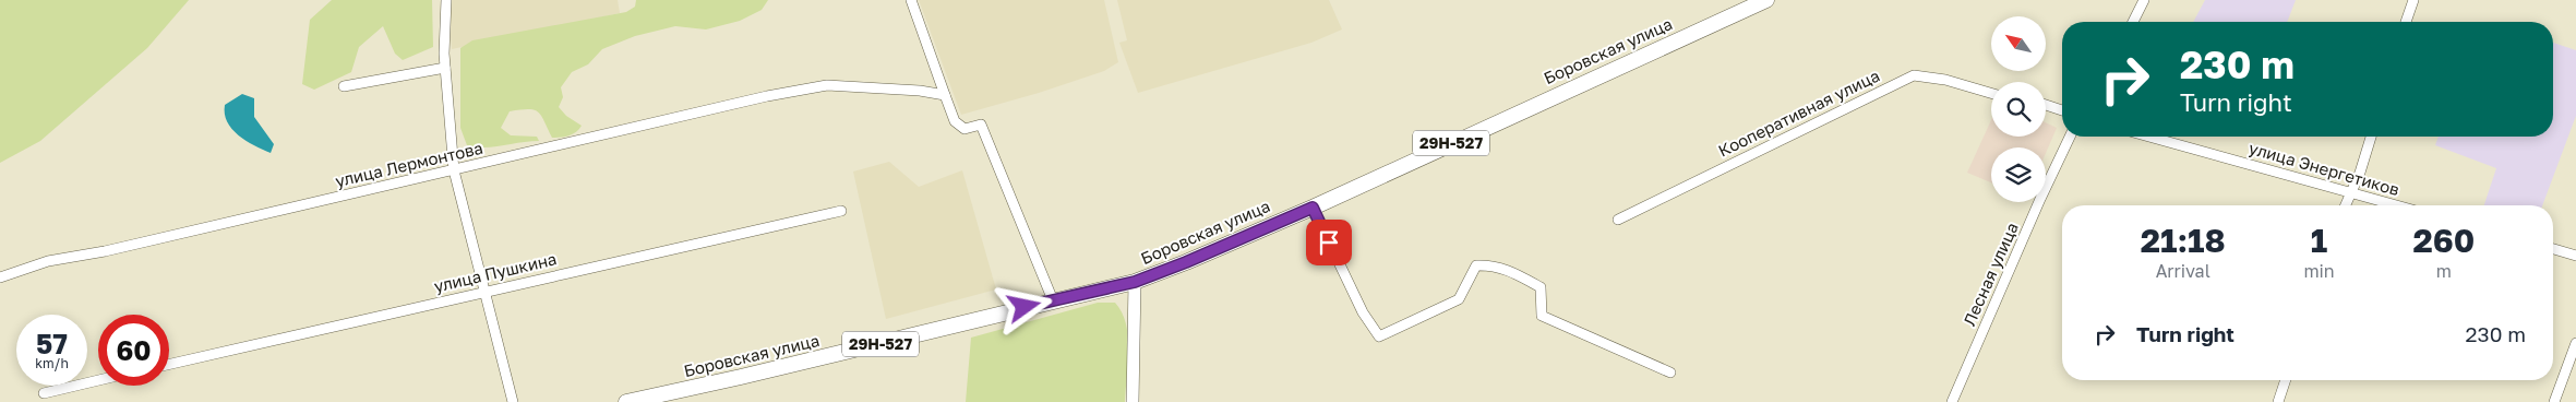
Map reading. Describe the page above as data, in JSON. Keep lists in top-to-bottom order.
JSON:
{
  "streets": {
    "main road": ["Боровская улица", "29Н-527"],
    "street": [
      "Кооперативная улица",
      "улица Лермонтова",
      "улица Энергетиков",
      "улица Пушкина",
      "Лесная улица"
    ]
  },
  "north": "top left",
  "page": {
    "turn": ["230 m", "Turn right"],
    "eta": [
      "21:18",
      "Arrival",
      "1",
      "min",
      "260",
      "m"
    ],
    "list": [
      {
        "name": "Turn right",
        "value": "230 m"
      }
    ],
    "speed": "57 km/h",
    "limit": "60"
  }
}
